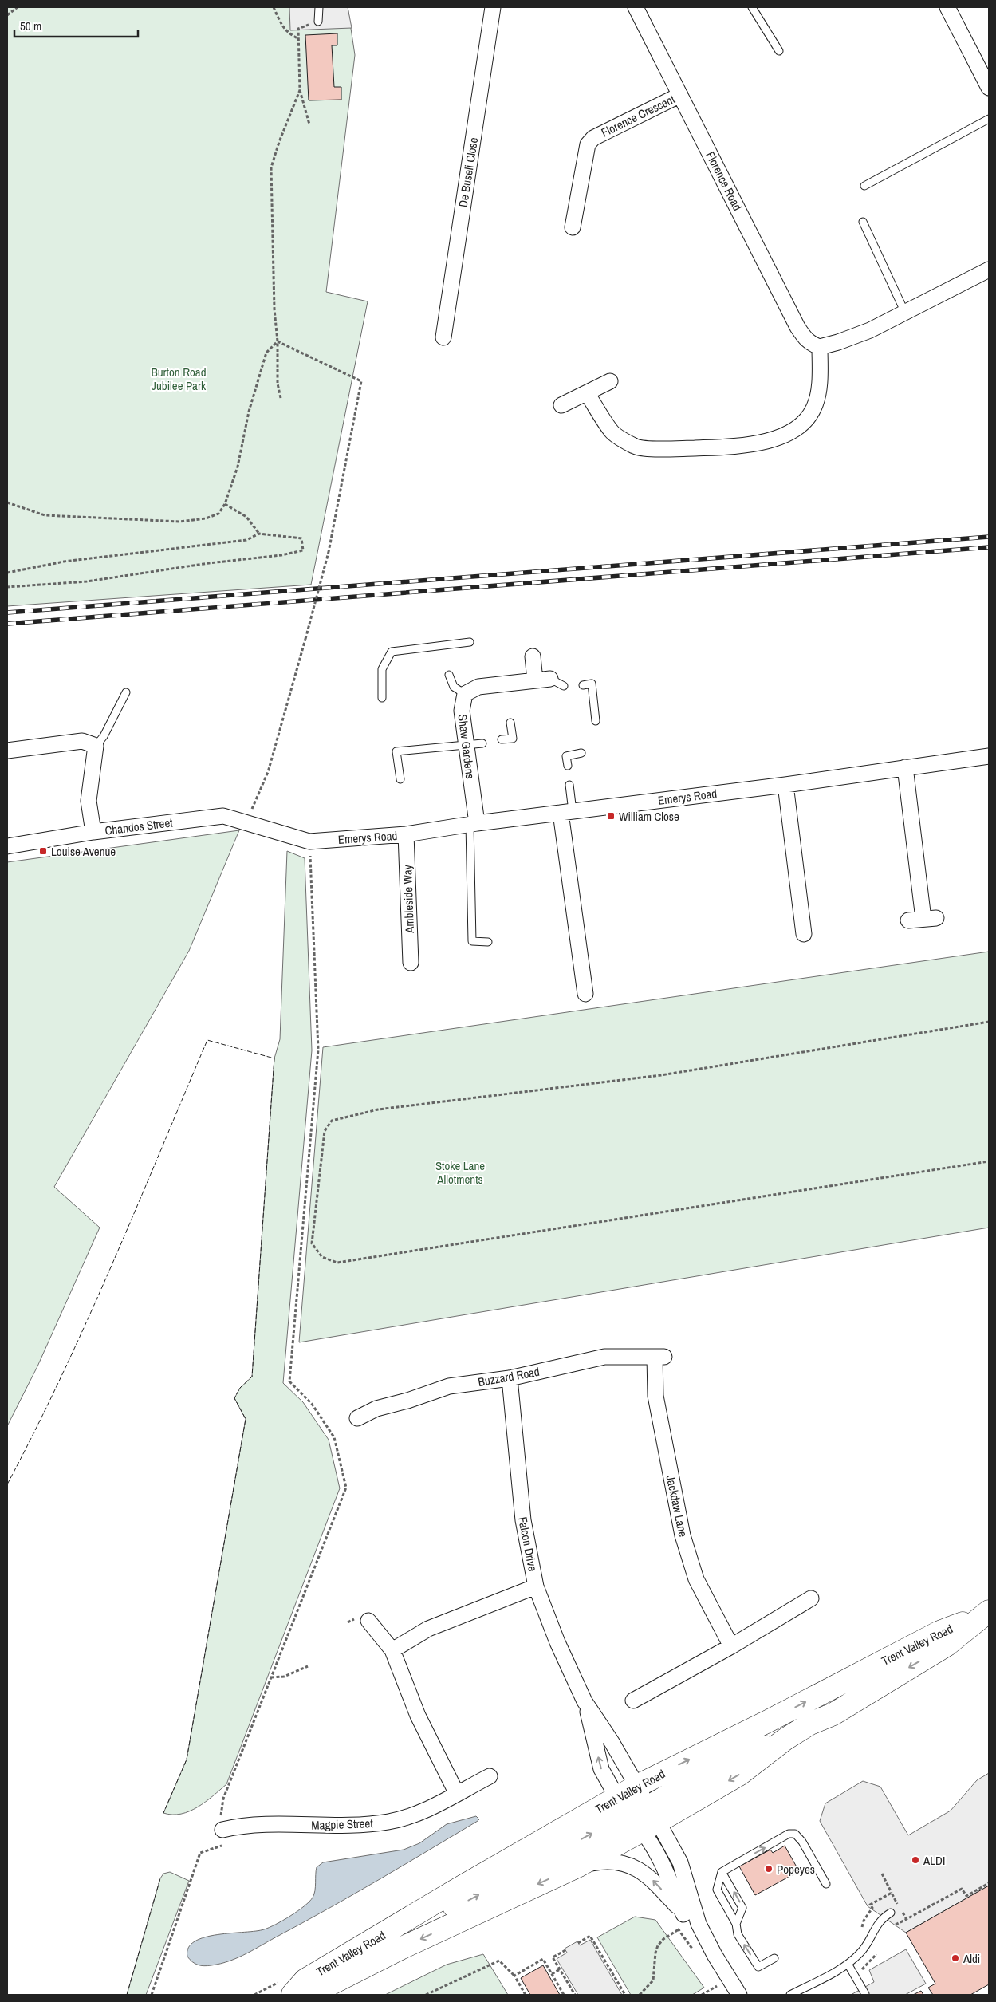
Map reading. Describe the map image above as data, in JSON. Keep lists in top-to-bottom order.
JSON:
{
  "streets": {
    "main road": ["Trent Valley Road"],
    "street": [
      "Florence Crescent",
      "De Buseli Close",
      "Florence Road",
      "Shaw Gardens",
      "Emerys Road",
      "Chandos Street",
      "Ambleside Way",
      "Buzzard Road",
      "Jackdaw Lane",
      "Falcon Drive",
      "Magpie Street"
    ]
  },
  "crossings": [
    ["Florence Crescent", "Florence Road"],
    ["Shaw Gardens", "Emerys Road"],
    ["Emerys Road", "Chandos Street"],
    ["Emerys Road", "Ambleside Way"],
    ["Buzzard Road", "Jackdaw Lane"],
    ["Buzzard Road", "Falcon Drive"],
    ["Falcon Drive", "Trent Valley Road"]
  ],
  "parks": ["Burton Road Jubilee Park", "Stoke Lane Allotments"],
  "places": {
    "transit": ["William Close", "Louise Avenue"],
    "other": ["ALDI", "Popeyes", "Aldi"]
  },
  "scale_bar": "50 m"
}
